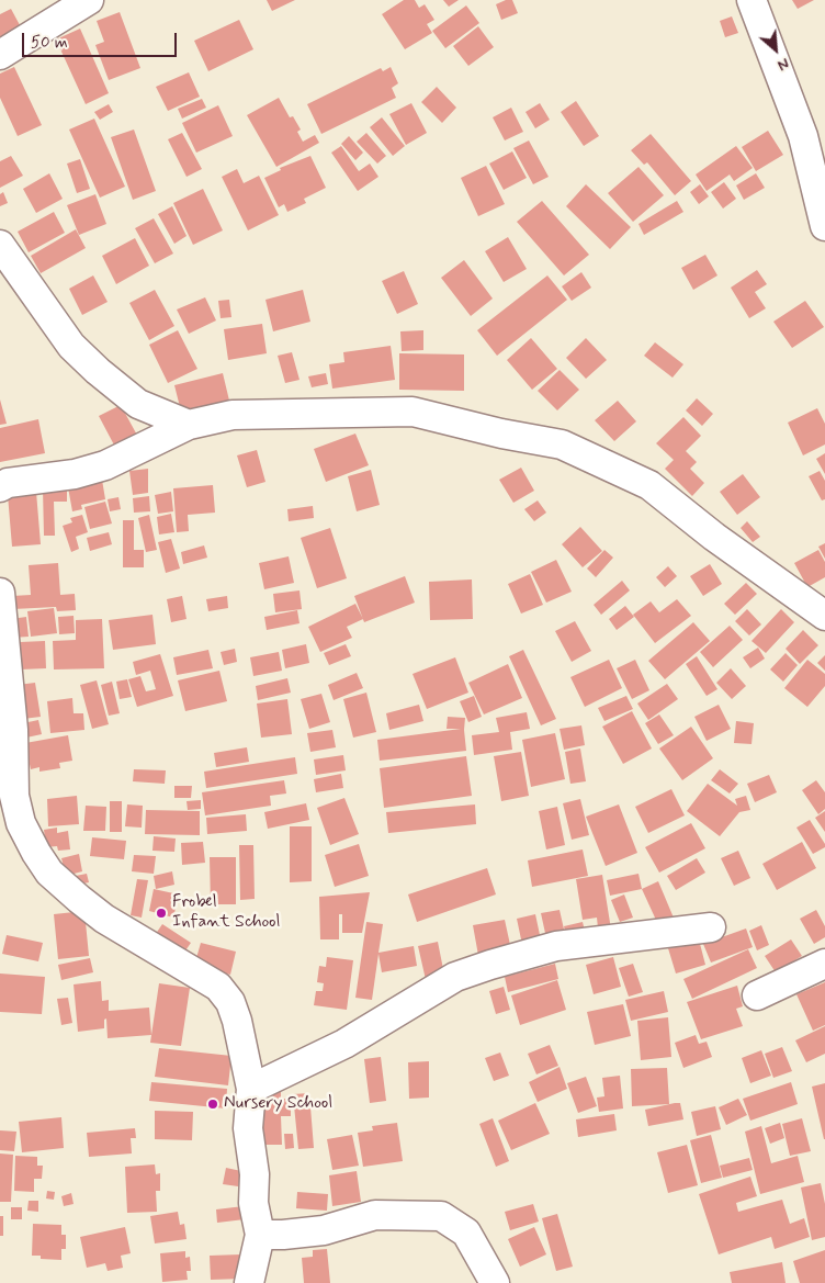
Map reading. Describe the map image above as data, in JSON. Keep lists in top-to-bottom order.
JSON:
{
  "places": ["Frobel Infant School", "Nursery School"],
  "scale_bar": "50 m",
  "north": "bottom right"
}
